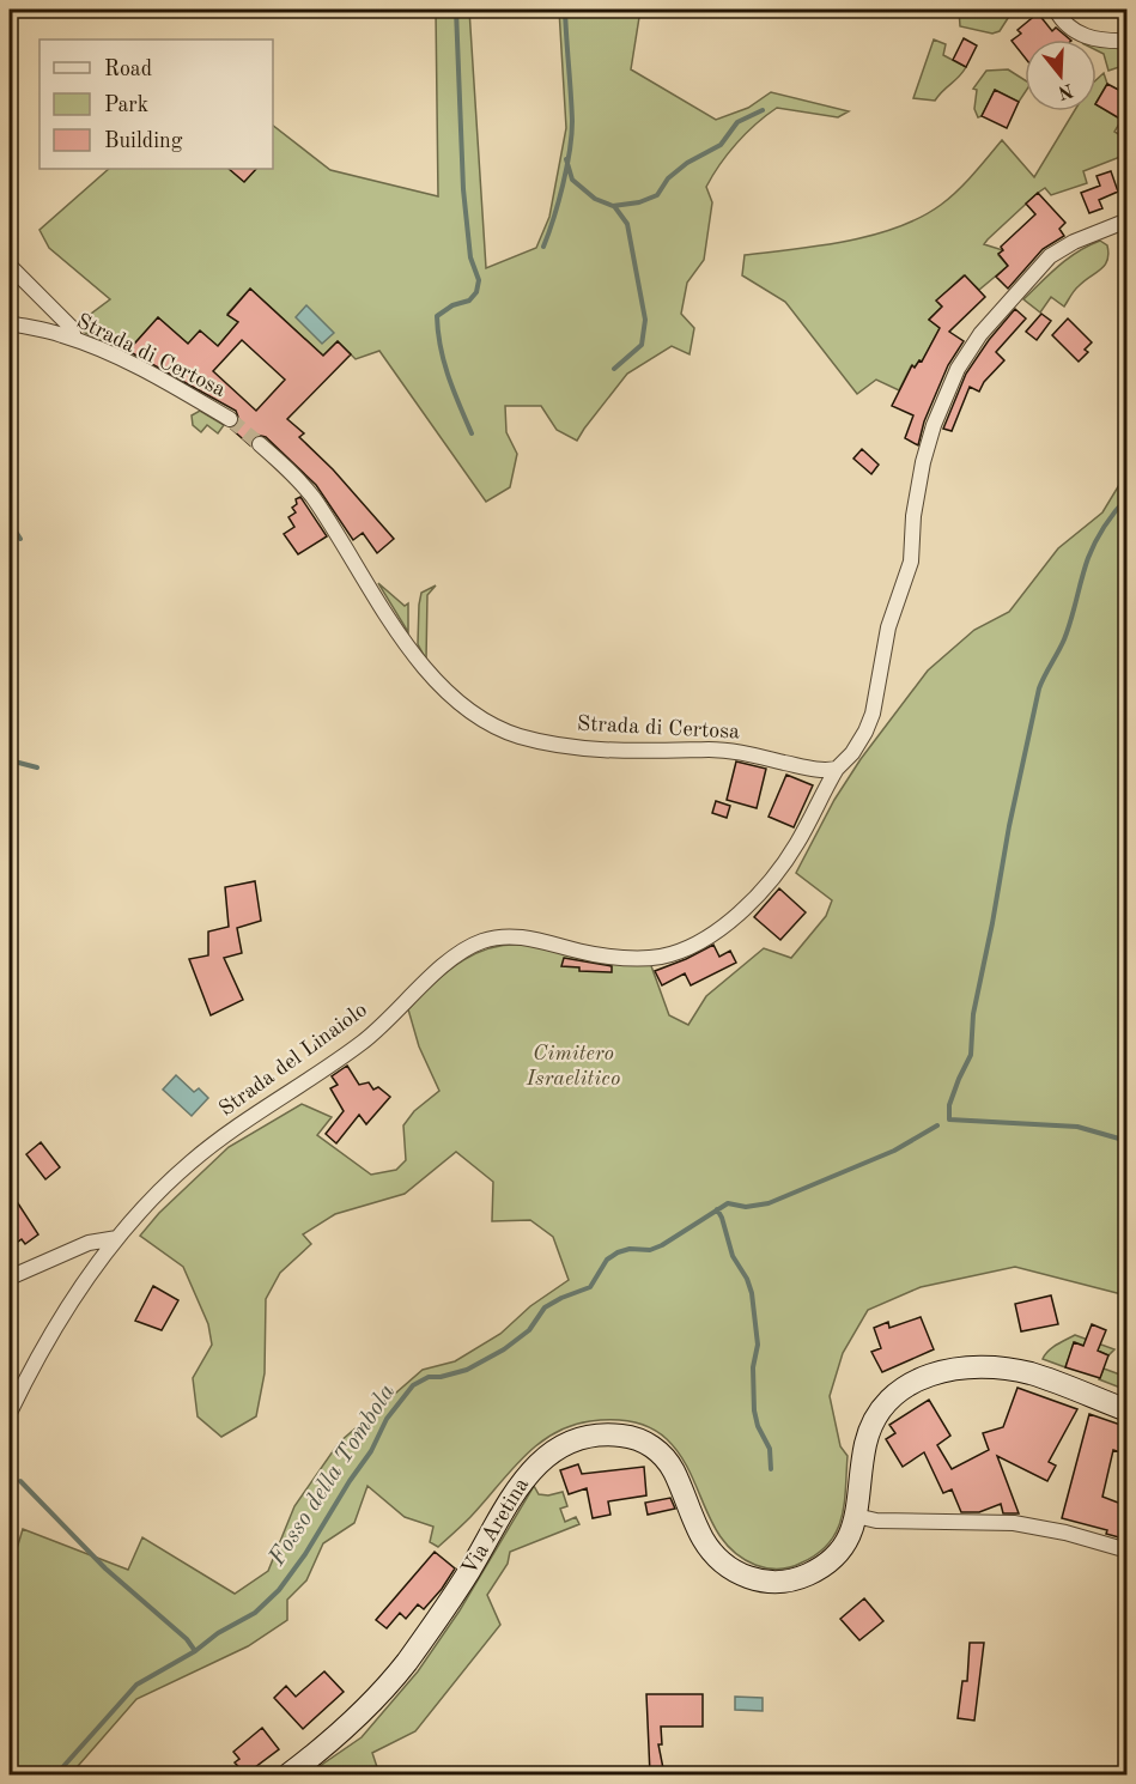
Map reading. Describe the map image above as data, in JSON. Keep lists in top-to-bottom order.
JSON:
{
  "streets": {
    "main road": ["Via Aretina"],
    "street": ["Strada di Certosa", "Strada del Linaiolo"]
  },
  "crossings": [
    ["Strada di Certosa", "Strada del Linaiolo"]
  ],
  "water": ["Fosso della Tombola"],
  "parks": ["Cimitero Israelitico"],
  "legend": ["Road", "Park", "Building"],
  "north": "bottom"
}
